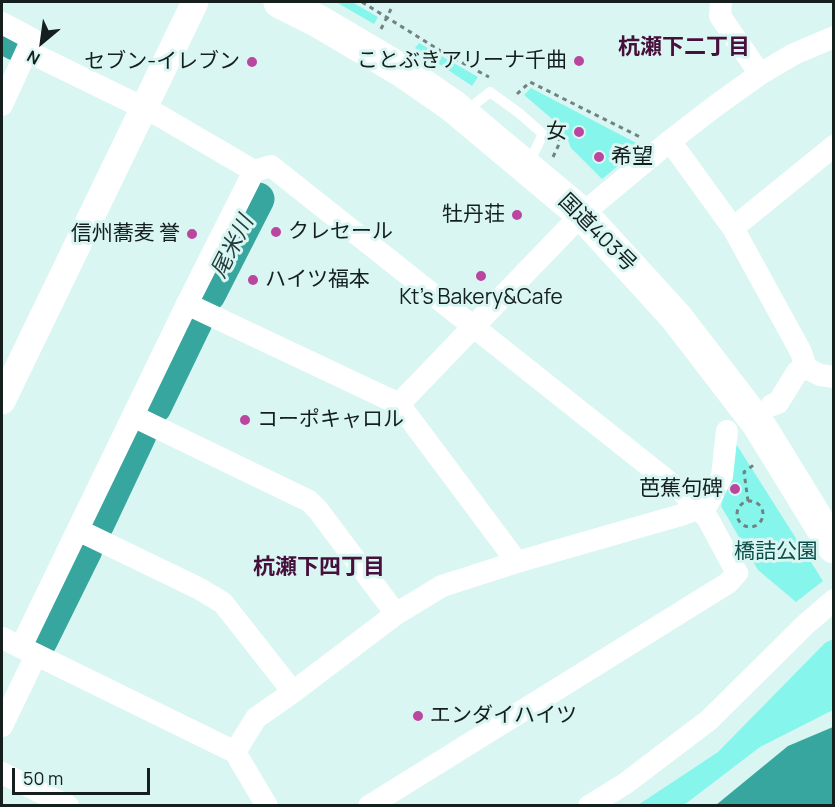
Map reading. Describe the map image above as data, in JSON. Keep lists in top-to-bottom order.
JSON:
{
  "streets": {
    "highway": ["国道403号"]
  },
  "districts": ["杭瀬下二丁目", "杭瀬下四丁目"],
  "water": ["尾米川"],
  "parks": ["橋詰公園"],
  "places": [
    "ことぶきアリーナ千曲",
    "セブン-イレブン",
    "女",
    "希望",
    "牡丹荘",
    "クレセール",
    "信州蕎麦 誉",
    "Kt’s Bakery&Cafe",
    "ハイツ福本",
    "コーポキャロル",
    "芭蕉句碑",
    "エンダイハイツ"
  ],
  "scale_bar": "50 m",
  "north": "bottom left"
}
